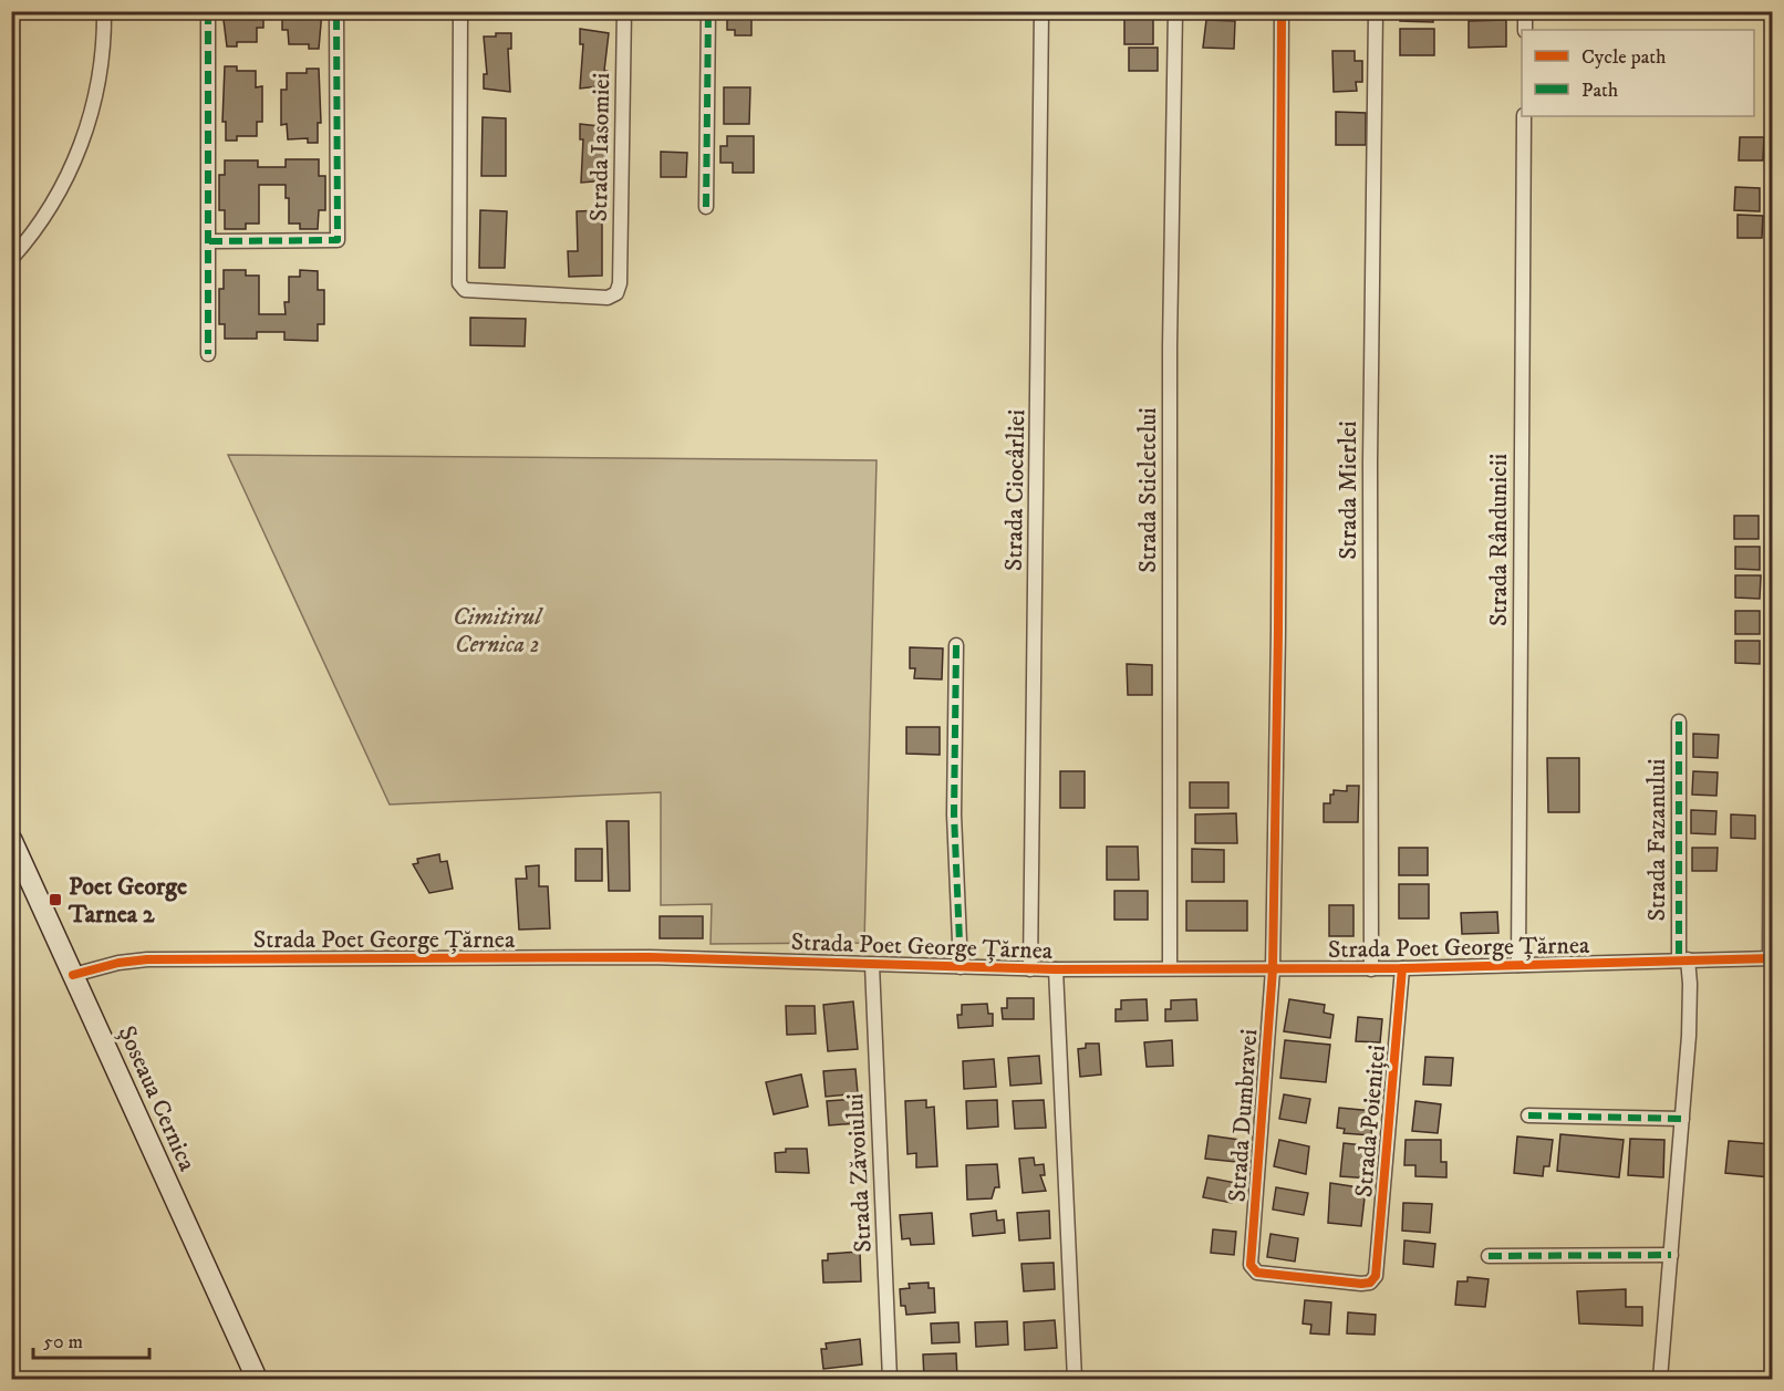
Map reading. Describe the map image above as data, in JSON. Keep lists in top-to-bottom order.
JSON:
{
  "streets": {
    "main road": ["Șoseaua Cernica"],
    "street": [
      "Strada Iasomiei",
      "Strada Ciocârliei",
      "Strada Sticletelui",
      "Strada Mierlei",
      "Strada Rândunicii",
      "Strada Fazanului",
      "Strada Poet George Țărnea",
      "Strada Dumbravei",
      "Strada Poieniței",
      "Strada Zăvoiului"
    ]
  },
  "crossings": [
    ["Strada Ciocârliei", "Strada Poet George Țărnea"],
    ["Strada Sticletelui", "Strada Poet George Țărnea"],
    ["Strada Mierlei", "Strada Poet George Țărnea"],
    ["Strada Rândunicii", "Strada Poet George Țărnea"],
    ["Strada Fazanului", "Strada Poet George Țărnea"],
    ["Strada Poet George Țărnea", "Șoseaua Cernica"],
    ["Strada Poet George Țărnea", "Strada Dumbravei"],
    ["Strada Poet George Țărnea", "Strada Poieniței"],
    ["Strada Poet George Țărnea", "Strada Zăvoiului"],
    ["Strada Dumbravei", "Strada Poieniței"]
  ],
  "parks": ["Cimitirul Cernica 2"],
  "places": {
    "transit": ["Poet George Tarnea 2"]
  },
  "legend": ["Cycle path", "Path"],
  "scale_bar": "50 m"
}
